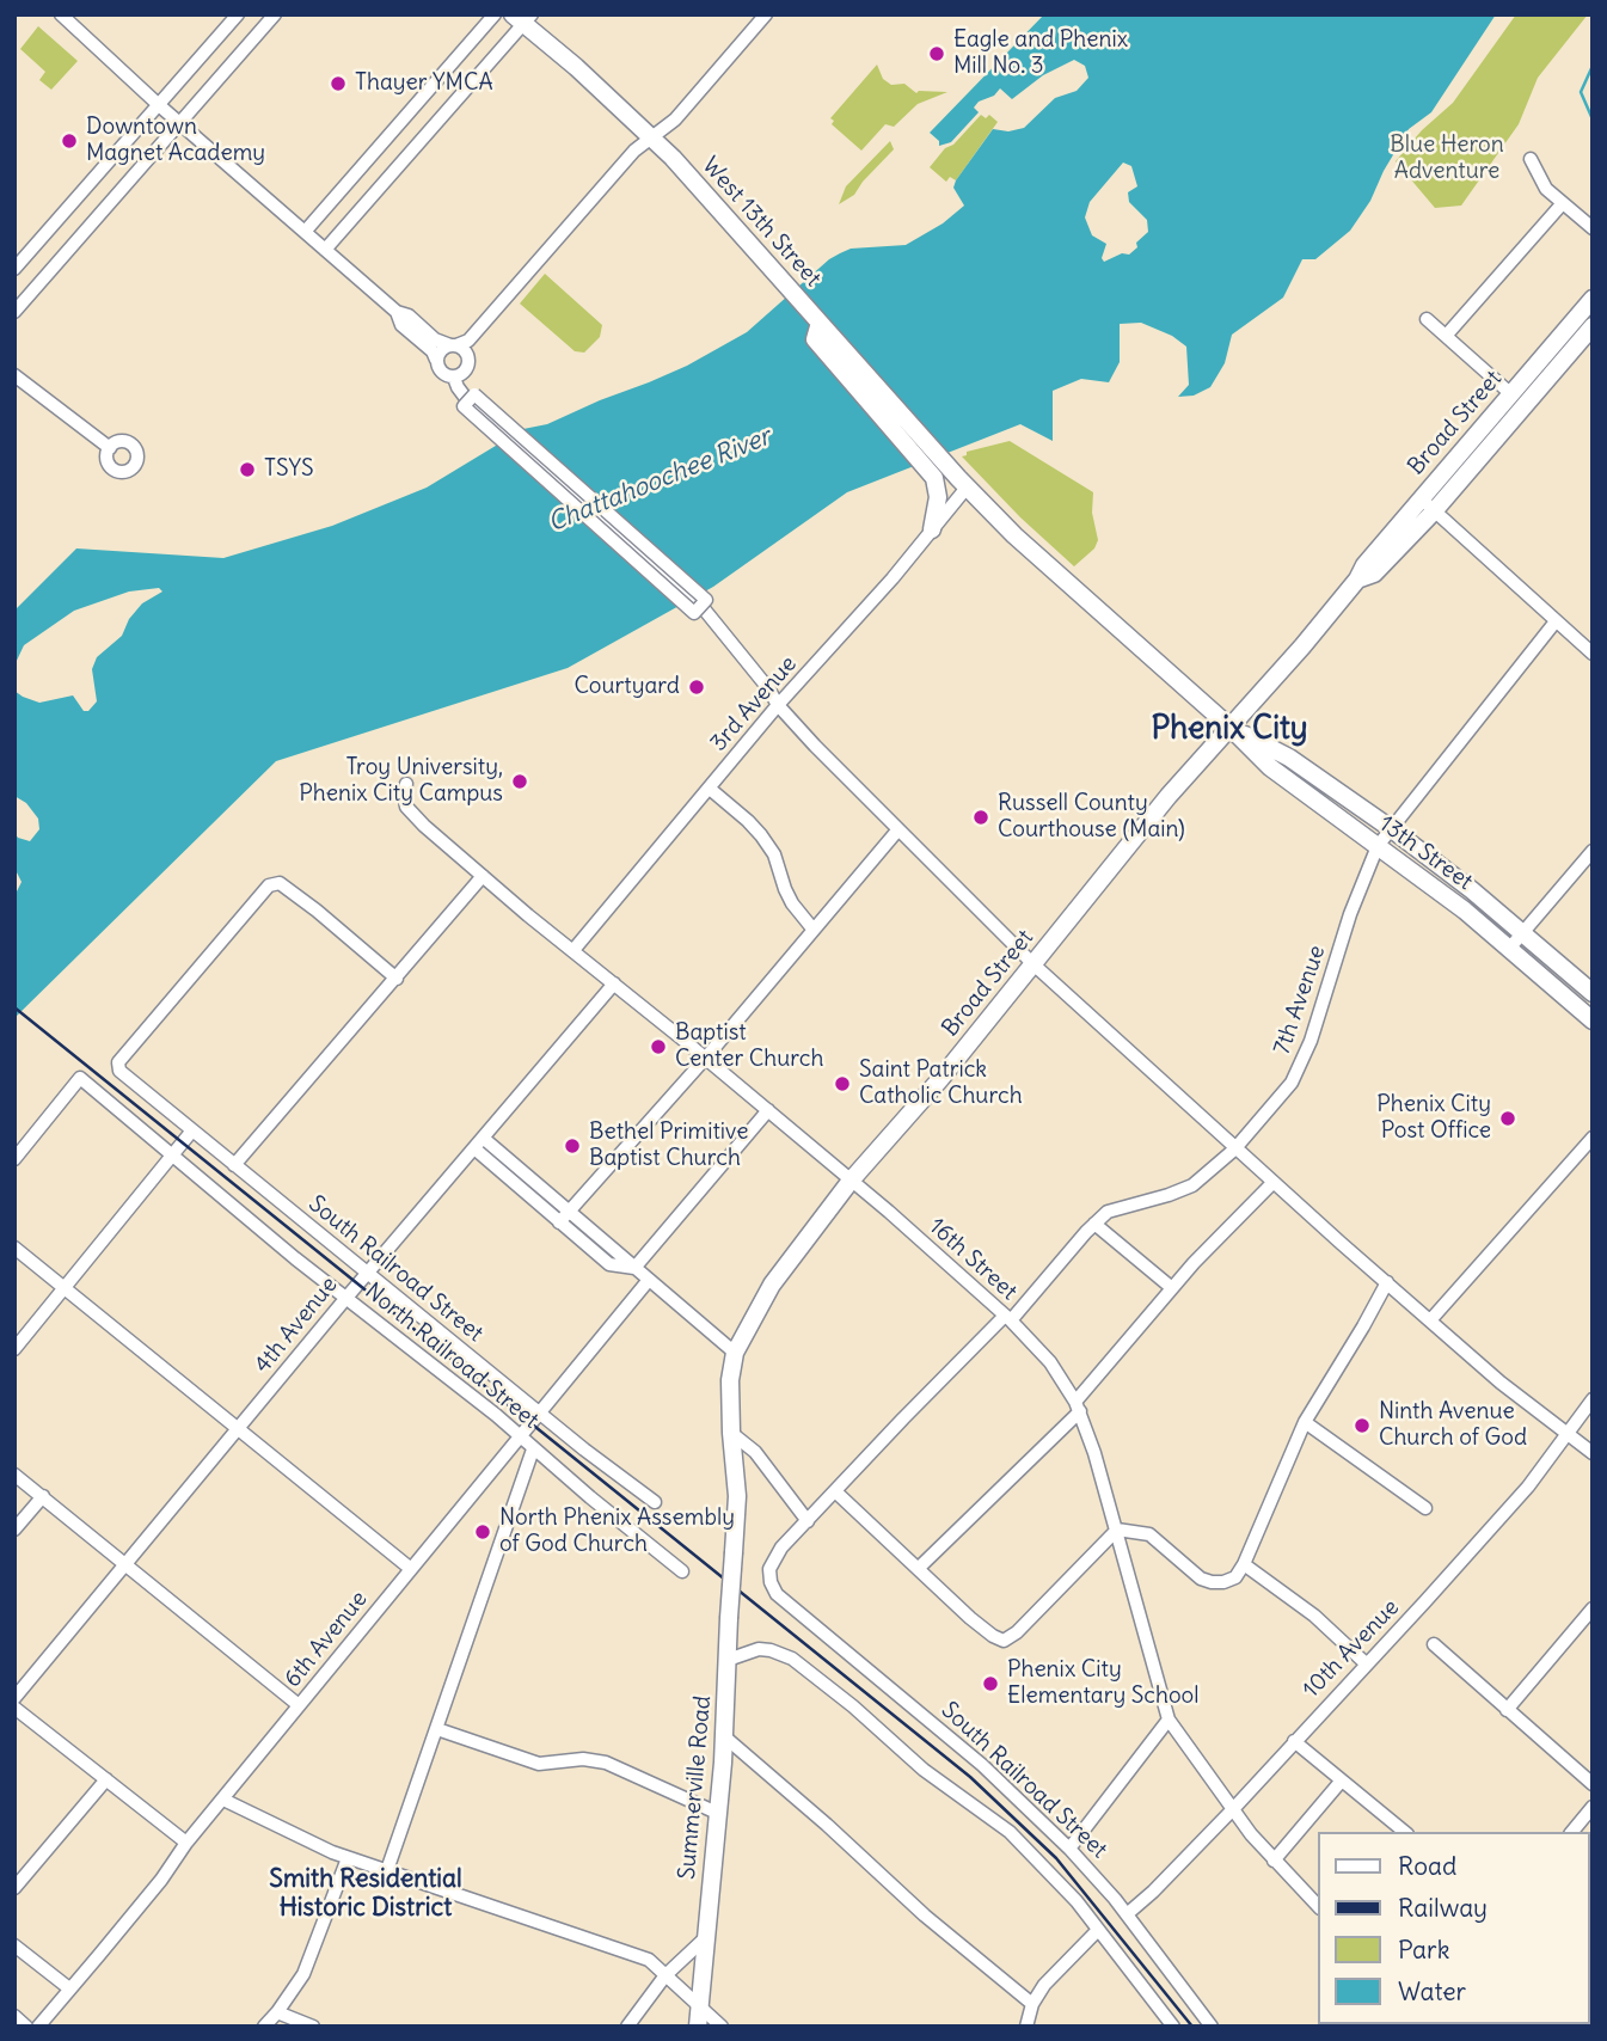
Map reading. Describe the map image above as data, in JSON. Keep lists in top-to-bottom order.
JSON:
{
  "streets": {
    "main road": [
      "West 13th Street",
      "Broad Street",
      "13th Street",
      "Summerville Road"
    ],
    "street": [
      "3rd Avenue",
      "7th Avenue",
      "16th Street",
      "South Railroad Street",
      "4th Avenue",
      "North Railroad Street",
      "6th Avenue",
      "10th Avenue"
    ]
  },
  "crossings": [
    ["West 13th Street", "3rd Avenue"],
    ["West 13th Street", "13th Street"],
    ["Broad Street", "13th Street"],
    ["Broad Street", "16th Street"],
    ["Broad Street", "Summerville Road"],
    ["3rd Avenue", "13th Street"],
    ["3rd Avenue", "16th Street"],
    ["13th Street", "7th Avenue"],
    ["7th Avenue", "16th Street"],
    ["7th Avenue", "South Railroad Street"],
    ["16th Street", "4th Avenue"],
    ["16th Street", "10th Avenue"],
    ["South Railroad Street", "4th Avenue"],
    ["South Railroad Street", "6th Avenue"],
    ["South Railroad Street", "10th Avenue"],
    ["4th Avenue", "North Railroad Street"],
    ["North Railroad Street", "6th Avenue"]
  ],
  "districts": ["Phenix City", "Smith Residential Historic District"],
  "water": ["Chattahoochee River"],
  "parks": ["Blue Heron Adventure"],
  "places": [
    "Eagle and Phenix Mill No. 3",
    "Thayer YMCA",
    "Downtown Magnet Academy",
    "TSYS",
    "Courtyard",
    "Troy University, Phenix City Campus",
    "Russell County Courthouse (Main)",
    "Baptist Center Church",
    "Saint Patrick Catholic Church",
    "Phenix City Post Office",
    "Bethel Primitive Baptist Church",
    "Ninth Avenue Church of God",
    "North Phenix Assembly of God Church",
    "Phenix City Elementary School"
  ],
  "legend": [
    "Road",
    "Railway",
    "Park",
    "Water"
  ]
}
